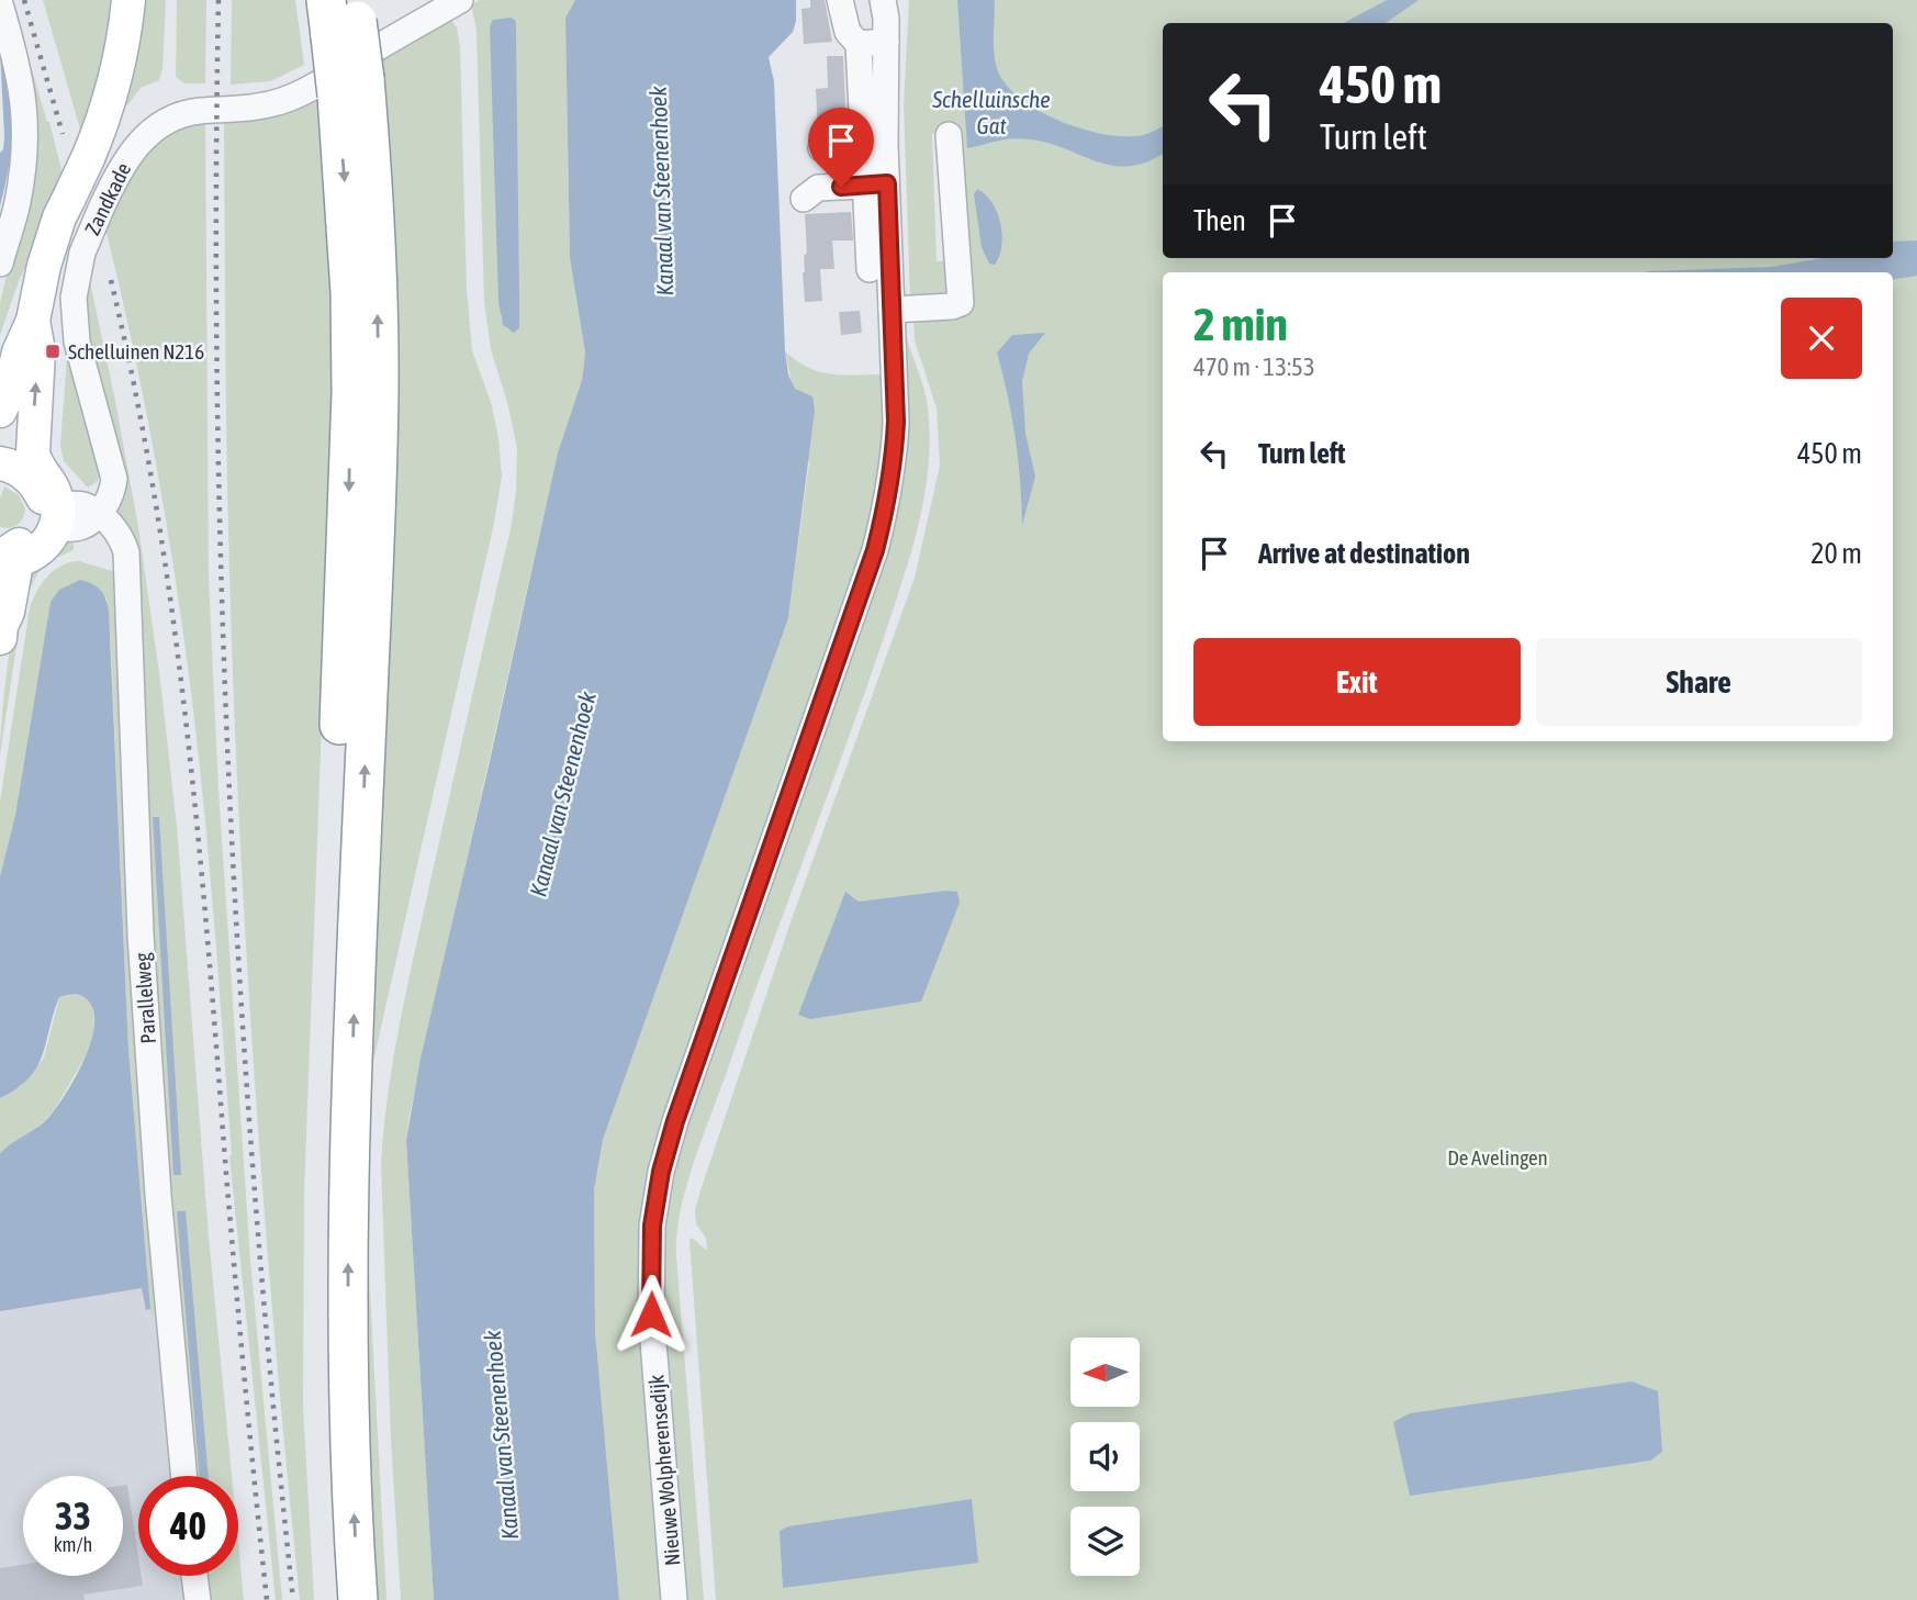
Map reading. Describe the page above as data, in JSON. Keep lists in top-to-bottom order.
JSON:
{
  "streets": {
    "street": ["Zandkade", "Parallelweg", "Nieuwe Wolpherensedijk"]
  },
  "crossings": [
    ["Zandkade", "Parallelweg"]
  ],
  "water": ["Schelluinsche Gat", "Kanaal van Steenenhoek"],
  "parks": ["De Avelingen"],
  "places": {
    "transit": ["Schelluinen N216"]
  },
  "north": "left",
  "page": {
    "turn": ["450 m", "Turn left"],
    "then": "Then",
    "heading": ["2 min", "470 m · 13:53"],
    "list": [
      {
        "name": "Turn left",
        "value": "450 m"
      },
      {
        "name": "Arrive at destination",
        "value": "20 m"
      }
    ],
    "buttons": ["Exit", "Share"],
    "speed": "33 km/h",
    "limit": "40"
  }
}
